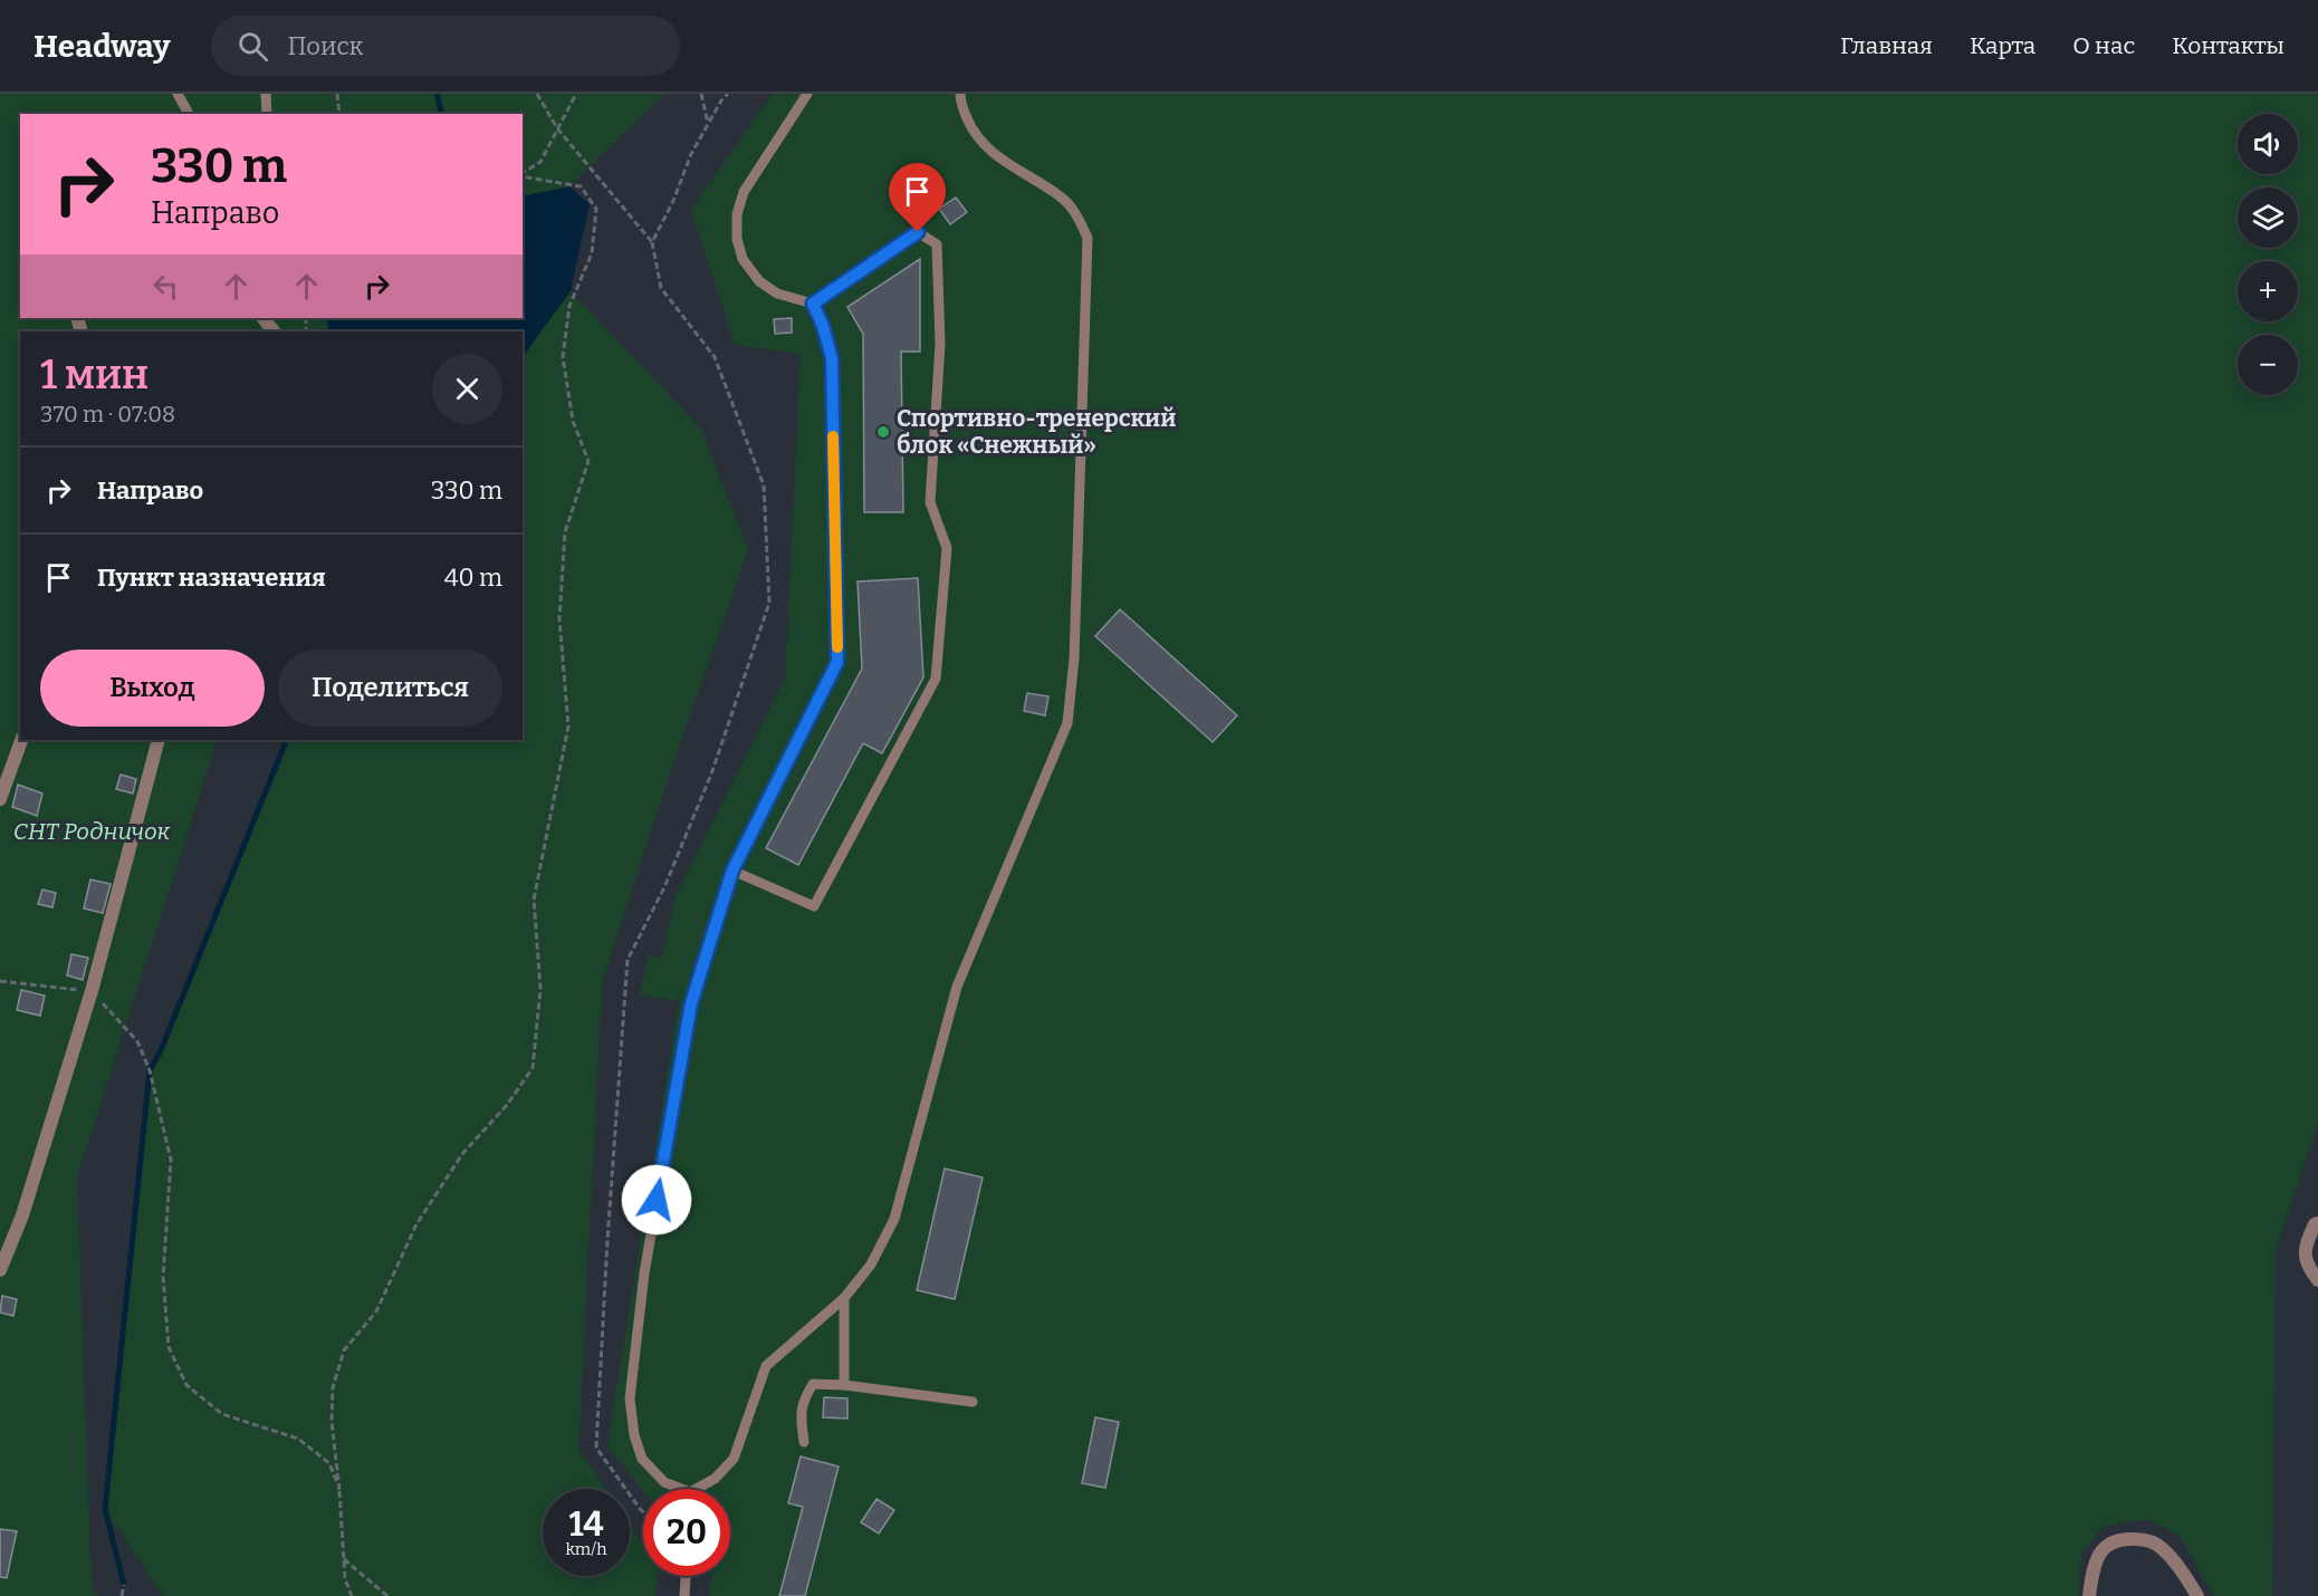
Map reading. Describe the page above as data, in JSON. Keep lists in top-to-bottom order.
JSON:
{
  "parks": ["СНТ Родничок"],
  "places": ["Спортивно-тренерский блок «Снежный»"],
  "page": {
    "header": "Headway",
    "search": "Поиск",
    "nav": [
      "Главная",
      "Карта",
      "О нас",
      "Контакты"
    ],
    "map_buttons": ["+", "−"],
    "turn": ["330 m", "Направо"],
    "heading": ["1 мин", "370 m · 07:08"],
    "list": [
      {
        "name": "Направо",
        "value": "330 m"
      },
      {
        "name": "Пункт назначения",
        "value": "40 m"
      }
    ],
    "buttons": ["Выход", "Поделиться"],
    "speed": "14 km/h",
    "limit": "20"
  }
}
